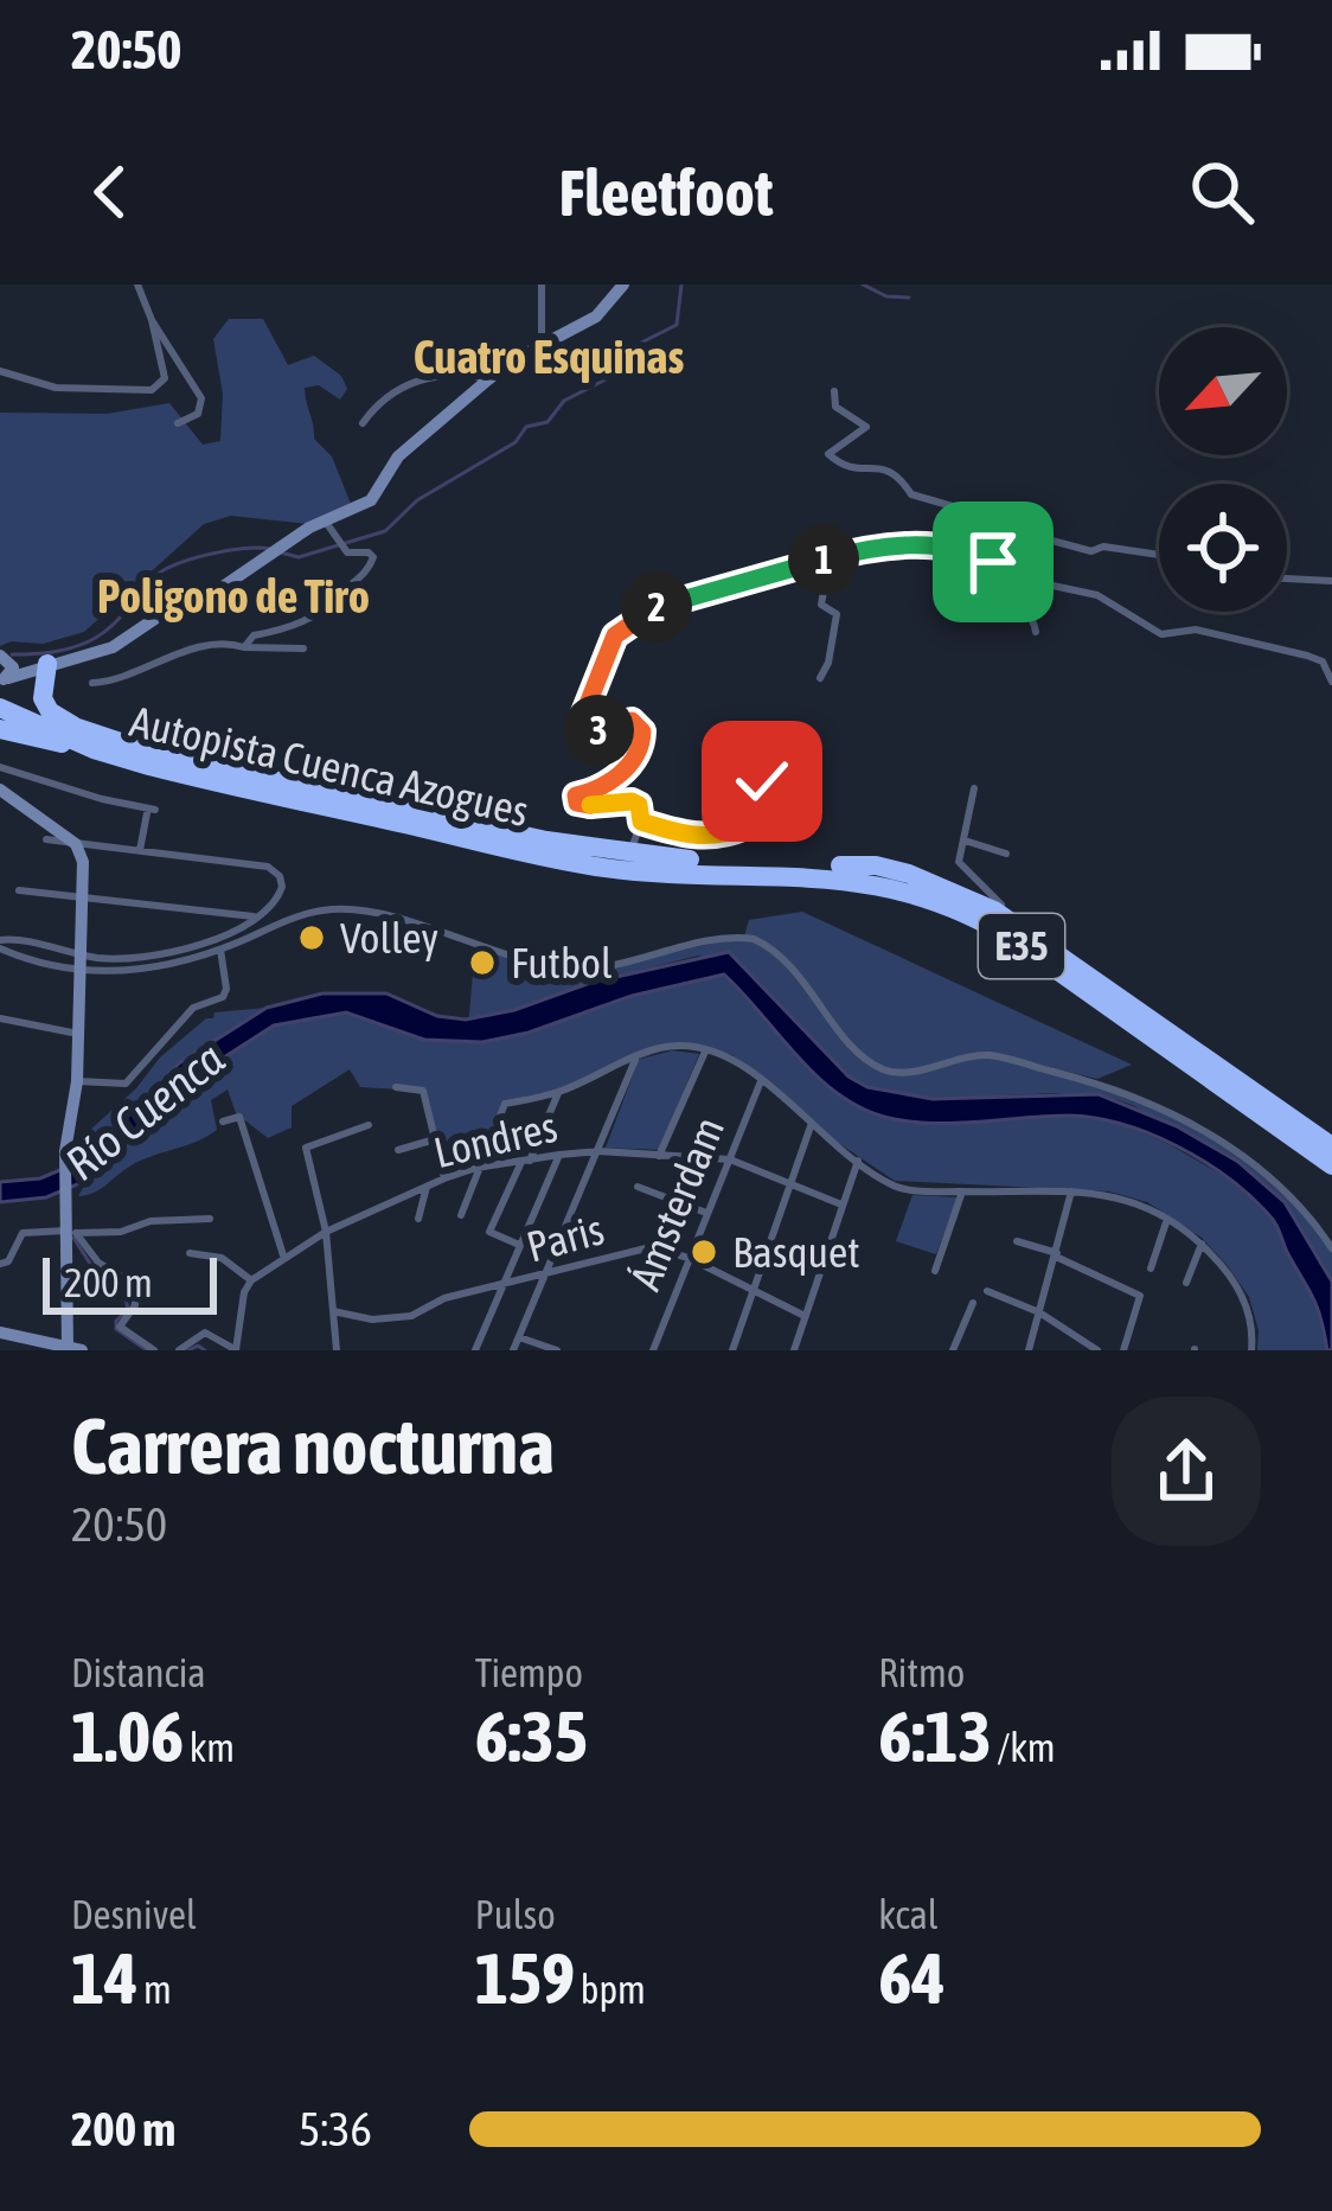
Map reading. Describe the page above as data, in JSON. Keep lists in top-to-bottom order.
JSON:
{
  "streets": {
    "highway": ["Autopista Cuenca Azogues", "E35"],
    "street": ["Londres", "Ámsterdam", "Paris"]
  },
  "crossings": [
    ["Londres", "Ámsterdam"],
    ["Ámsterdam", "Paris"]
  ],
  "districts": ["Cuatro Esquinas", "Poligono de Tiro"],
  "water": ["Río Cuenca"],
  "places": ["Volley", "Futbol", "Basquet"],
  "scale_bar": "200 m",
  "north": "bottom left",
  "page": {
    "status": "20:50",
    "header": "Fleetfoot",
    "pins": ["1", "2", "3"],
    "scale": "200 m",
    "heading": ["Carrera nocturna", "20:50"],
    "stats": [
      ["Distancia", "1.06 km"],
      ["Tiempo", "6:35"],
      ["Ritmo", "6:13 /km"],
      ["Desnivel", "14 m"],
      ["Pulso", "159 bpm"],
      ["kcal", "64"]
    ],
    "list": [
      {
        "name": "200 m",
        "note": "5:36"
      }
    ]
  }
}
